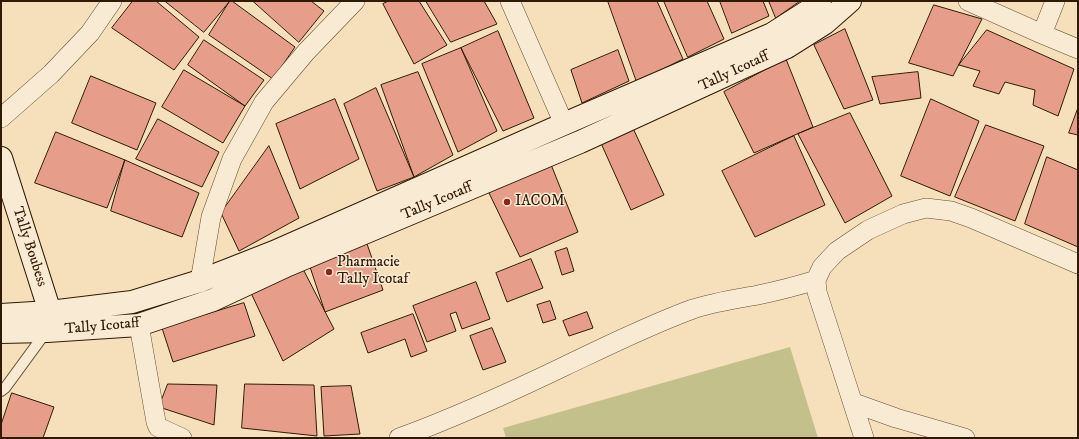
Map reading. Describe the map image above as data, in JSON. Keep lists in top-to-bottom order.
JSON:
{
  "streets": {
    "street": ["Tally Icotaff", "Tally Boubess"]
  },
  "crossings": [
    ["Tally Icotaff", "Tally Boubess"]
  ],
  "places": ["IACOM", "Pharmacie Tally Icotaf"]
}
